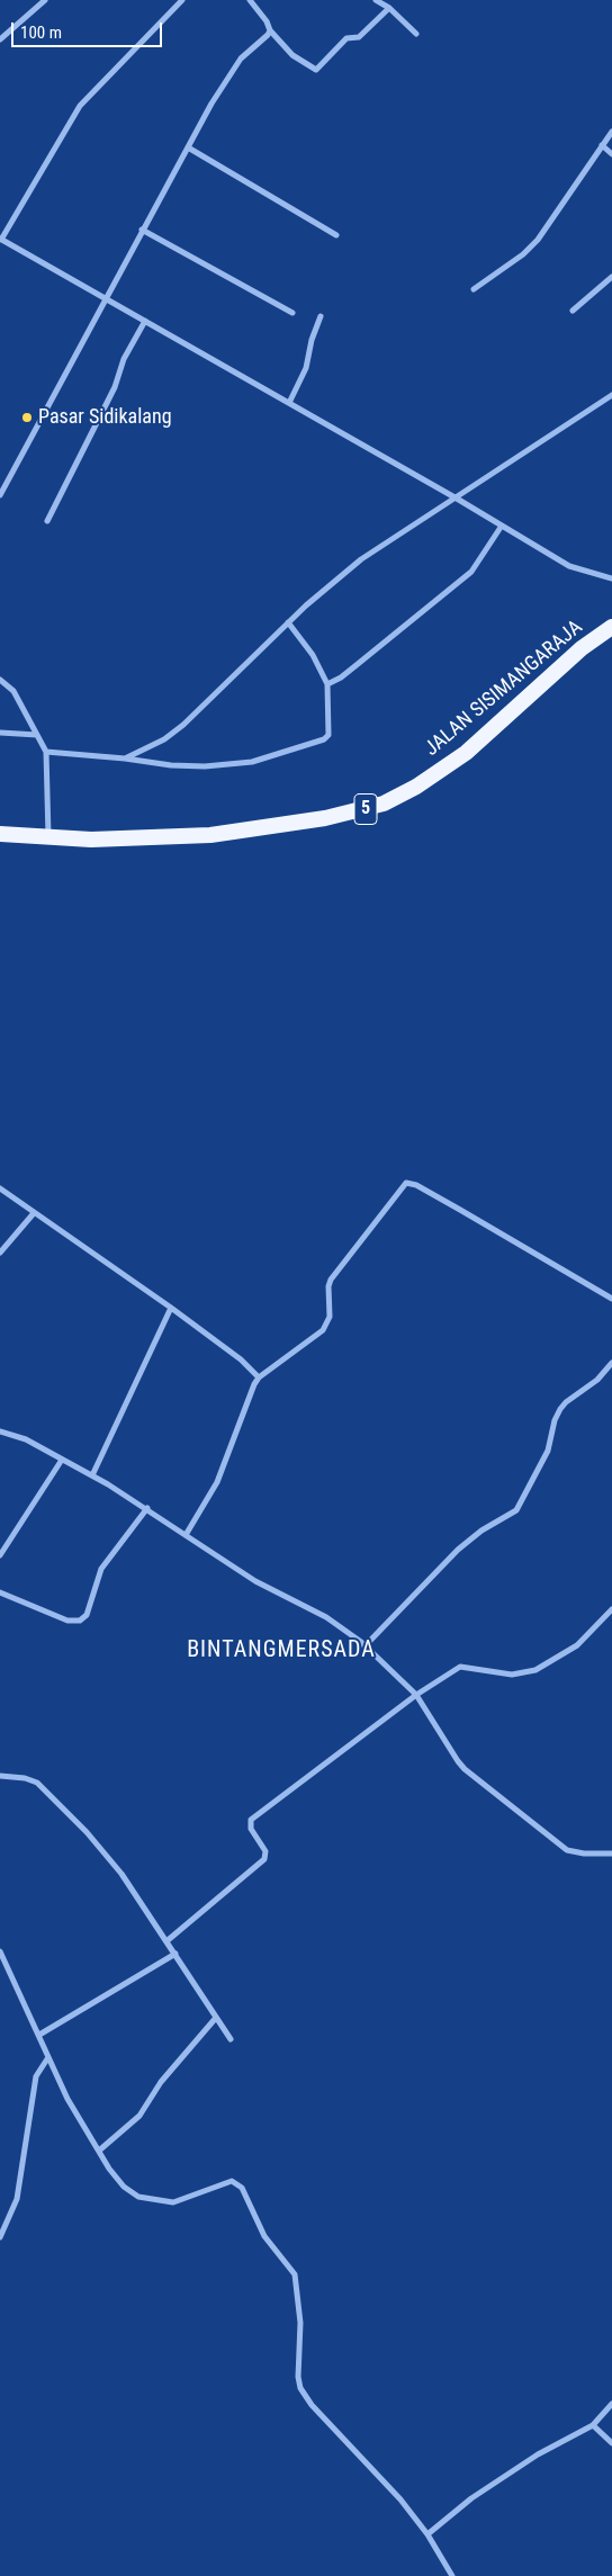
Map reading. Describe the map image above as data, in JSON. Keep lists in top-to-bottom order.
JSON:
{
  "streets": {
    "highway": ["JALAN SISIMANGARAJA", "5"]
  },
  "districts": ["BINTANGMERSADA"],
  "places": ["Pasar Sidikalang"],
  "scale_bar": "100 m"
}
